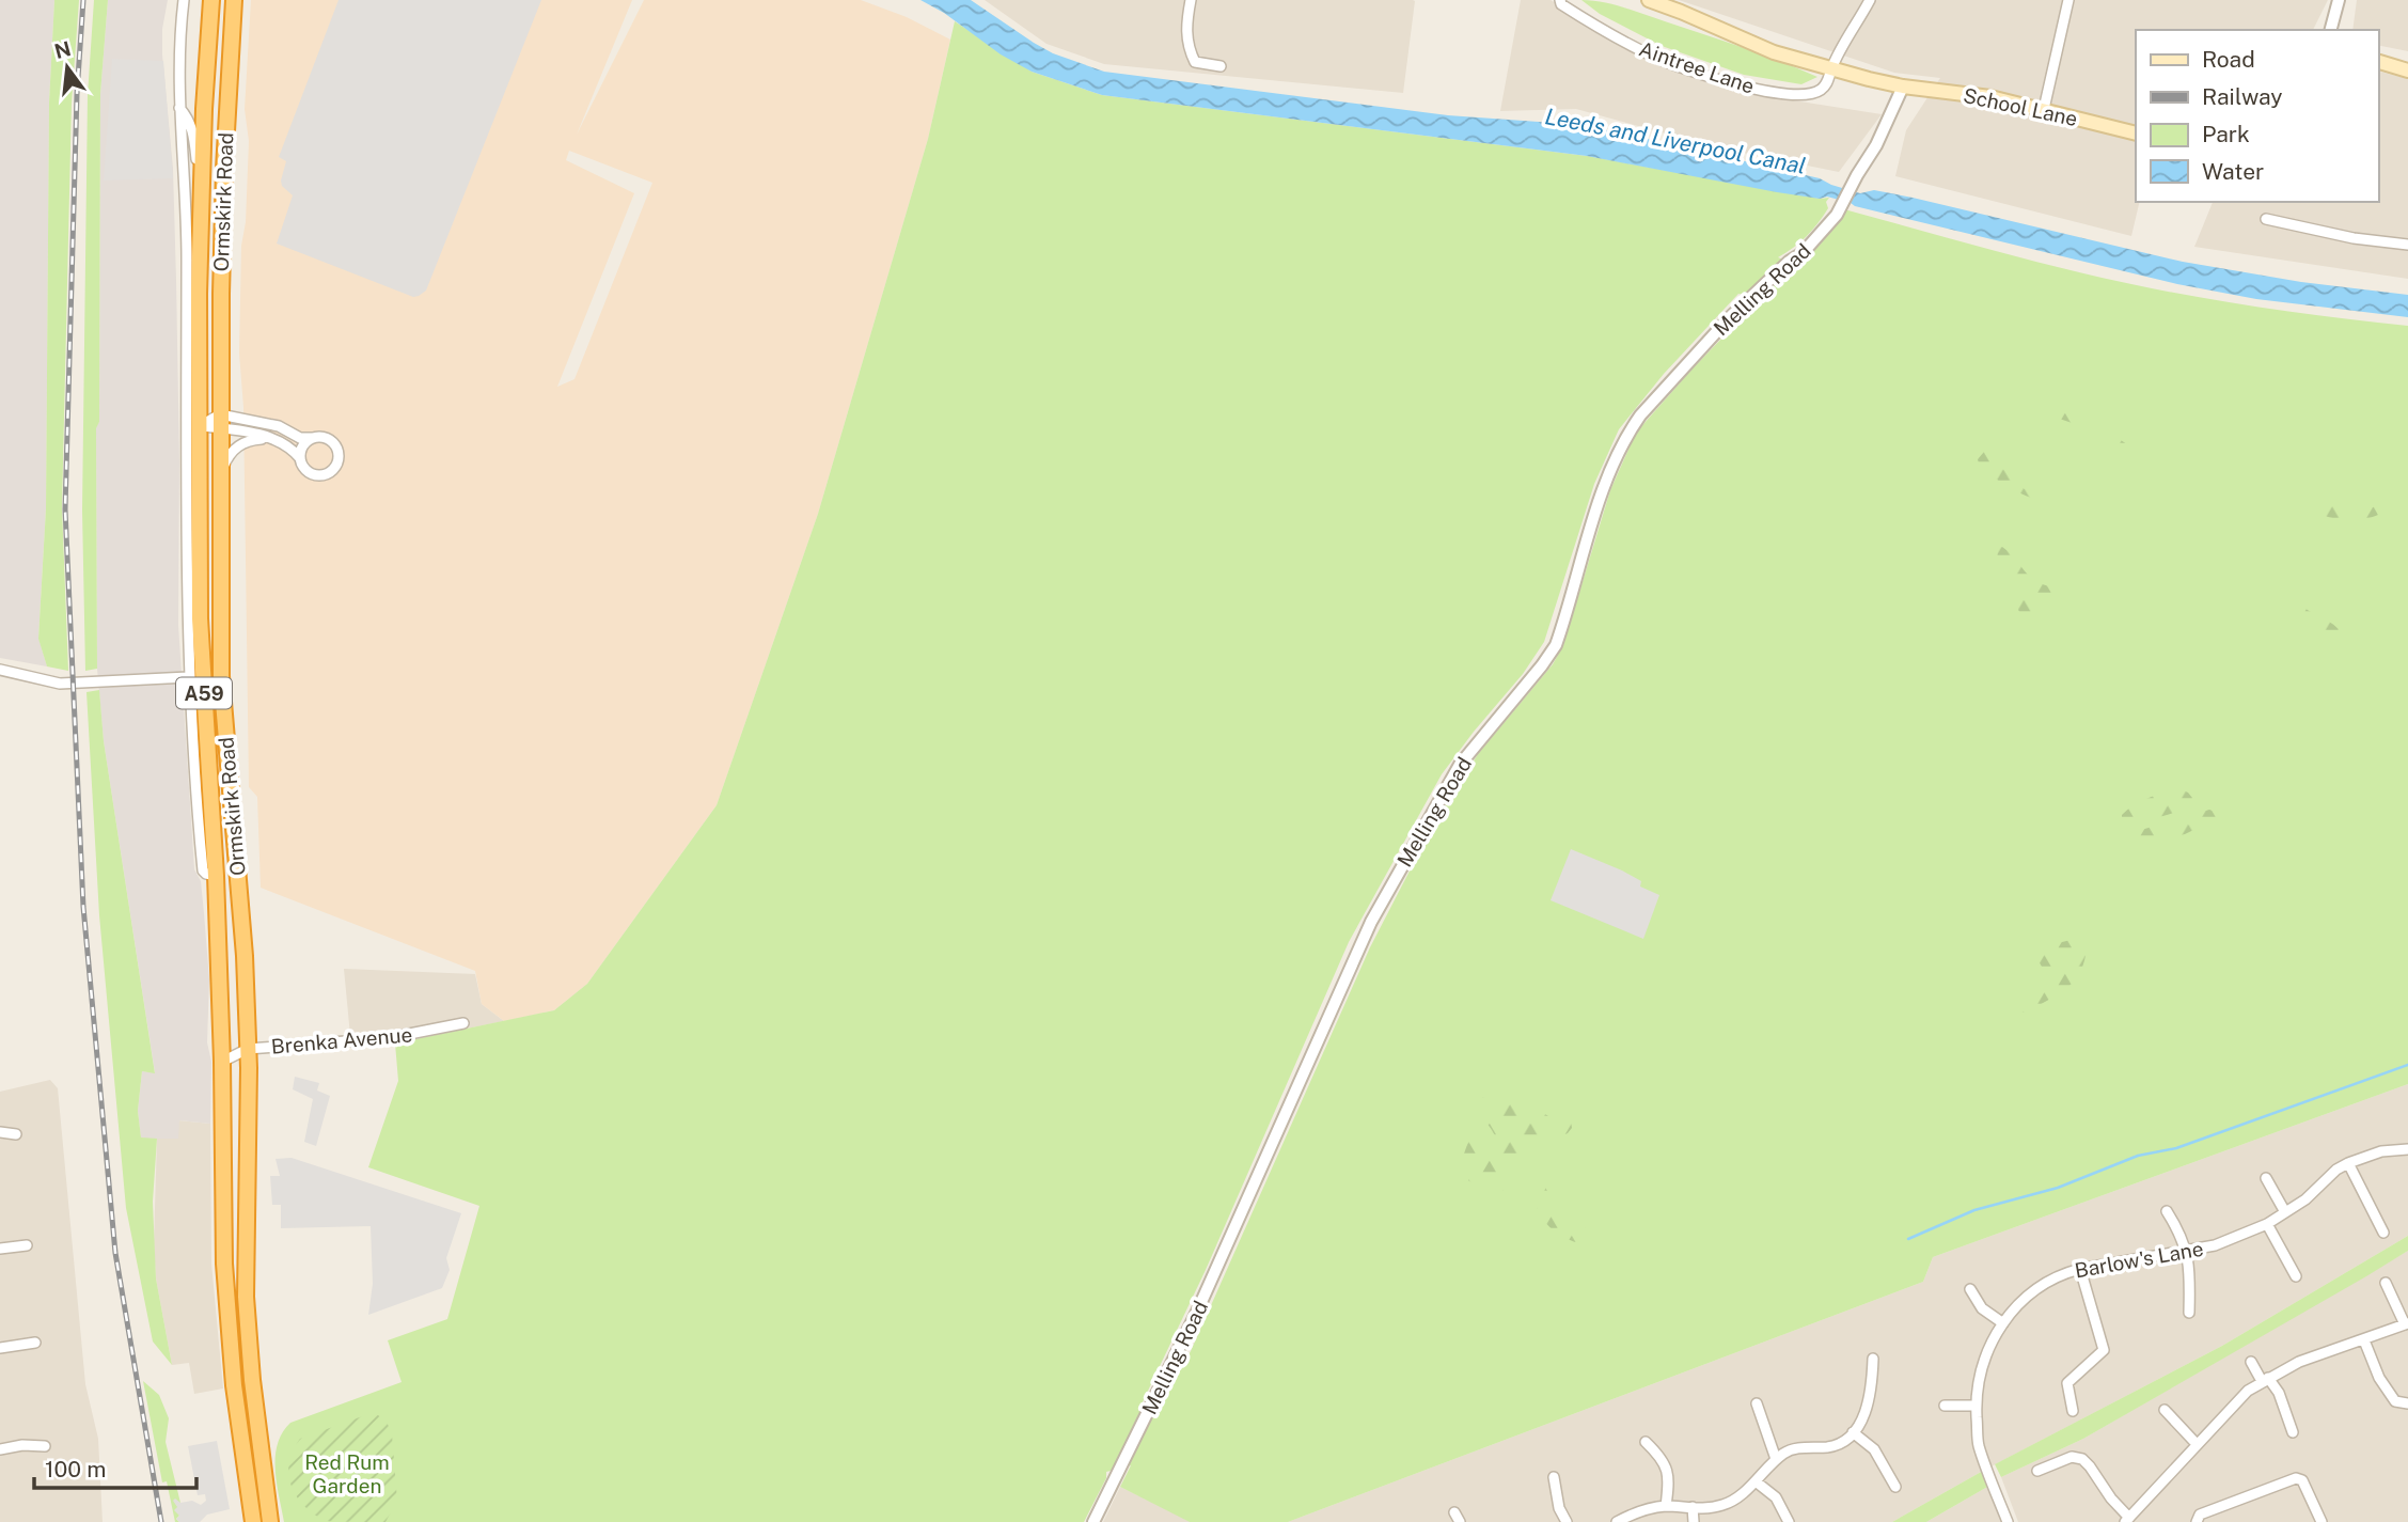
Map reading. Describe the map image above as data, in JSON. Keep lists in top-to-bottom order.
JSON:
{
  "streets": {
    "highway": ["Ormskirk Road", "A59"],
    "main road": ["Aintree Lane", "School Lane"],
    "street": ["Melling Road", "Brenka Avenue", "Barlow's Lane"]
  },
  "crossings": [
    ["Aintree Lane", "School Lane"],
    ["Aintree Lane", "Melling Road"],
    ["School Lane", "Melling Road"],
    ["Ormskirk Road", "Brenka Avenue"]
  ],
  "water": ["Leeds and Liverpool Canal"],
  "parks": ["Red Rum Garden"],
  "legend": [
    "Road",
    "Railway",
    "Park",
    "Water"
  ],
  "scale_bar": "100 m",
  "north": "top"
}
